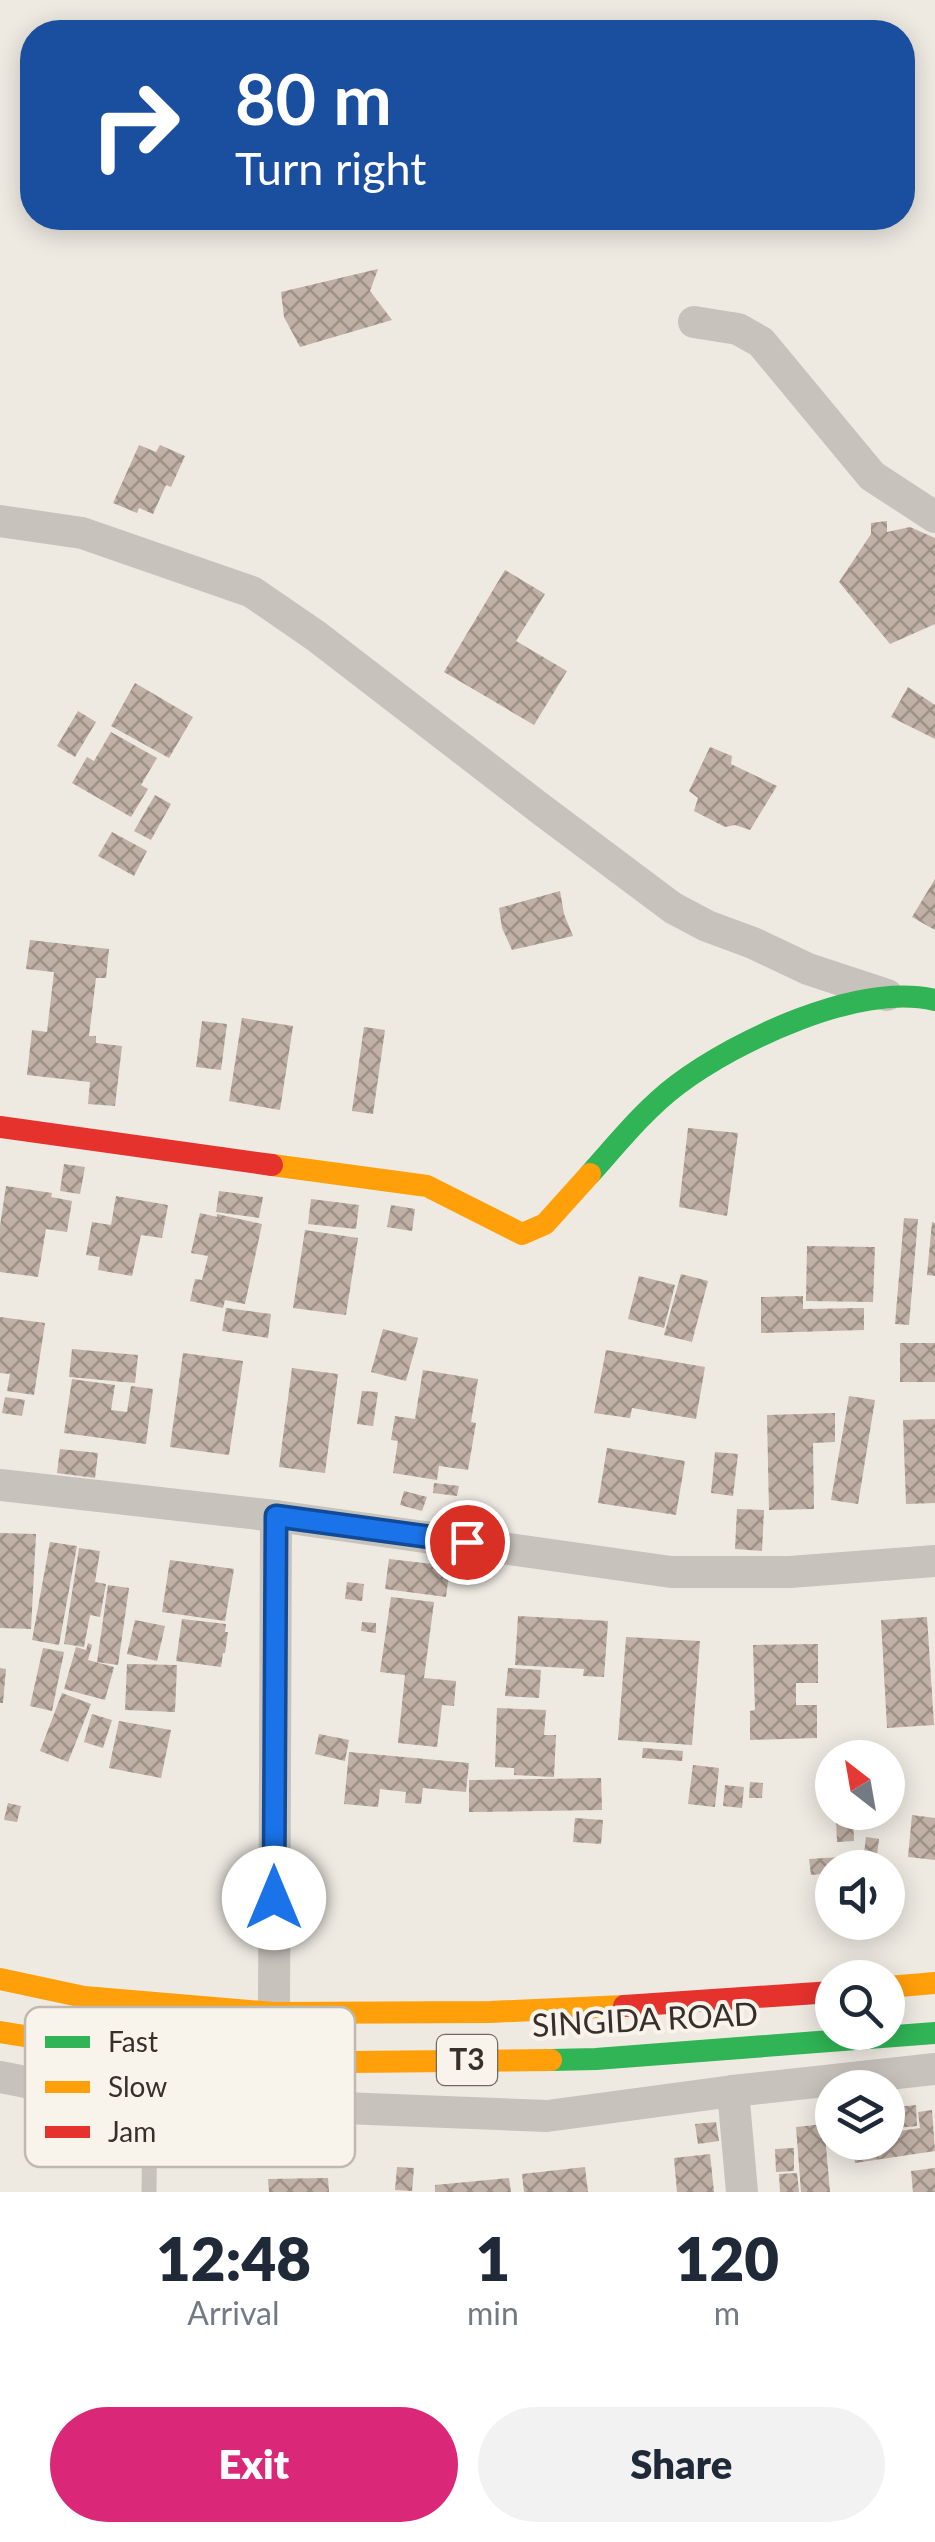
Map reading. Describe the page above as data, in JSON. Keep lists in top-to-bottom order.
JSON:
{
  "streets": {
    "main road": ["SINGIDA ROAD", "T3"]
  },
  "legend": ["Fast", "Slow", "Jam"],
  "north": "top left",
  "page": {
    "turn": ["80 m", "Turn right"],
    "eta": [
      "12:48",
      "Arrival",
      "1",
      "min",
      "120",
      "m"
    ],
    "buttons": ["Exit", "Share"]
  }
}
